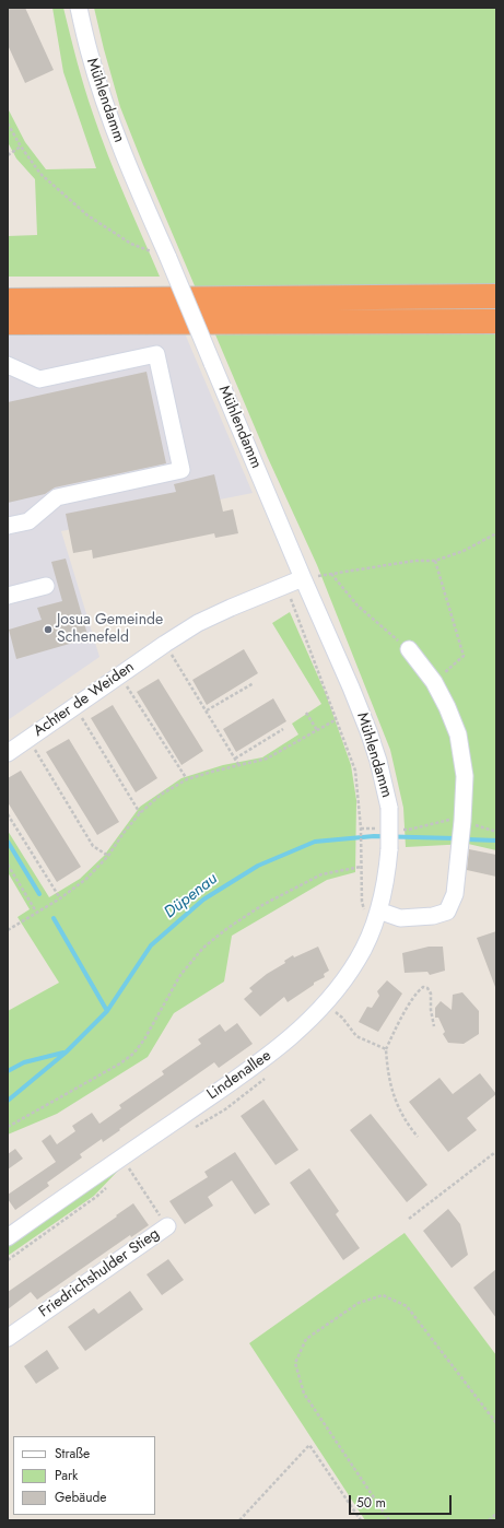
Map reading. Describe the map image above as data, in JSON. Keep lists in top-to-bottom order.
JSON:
{
  "streets": {
    "street": [
      "Mühlendamm",
      "Achter de Weiden",
      "Lindenallee",
      "Friedrichshulder Stieg"
    ]
  },
  "crossings": [
    ["Mühlendamm", "Achter de Weiden"],
    ["Mühlendamm", "Lindenallee"],
    ["Lindenallee", "Friedrichshulder Stieg"]
  ],
  "water": ["Düpenau"],
  "places": ["Josua Gemeinde Schenefeld"],
  "legend": ["Straße", "Park", "Gebäude"],
  "scale_bar": "50 m"
}
